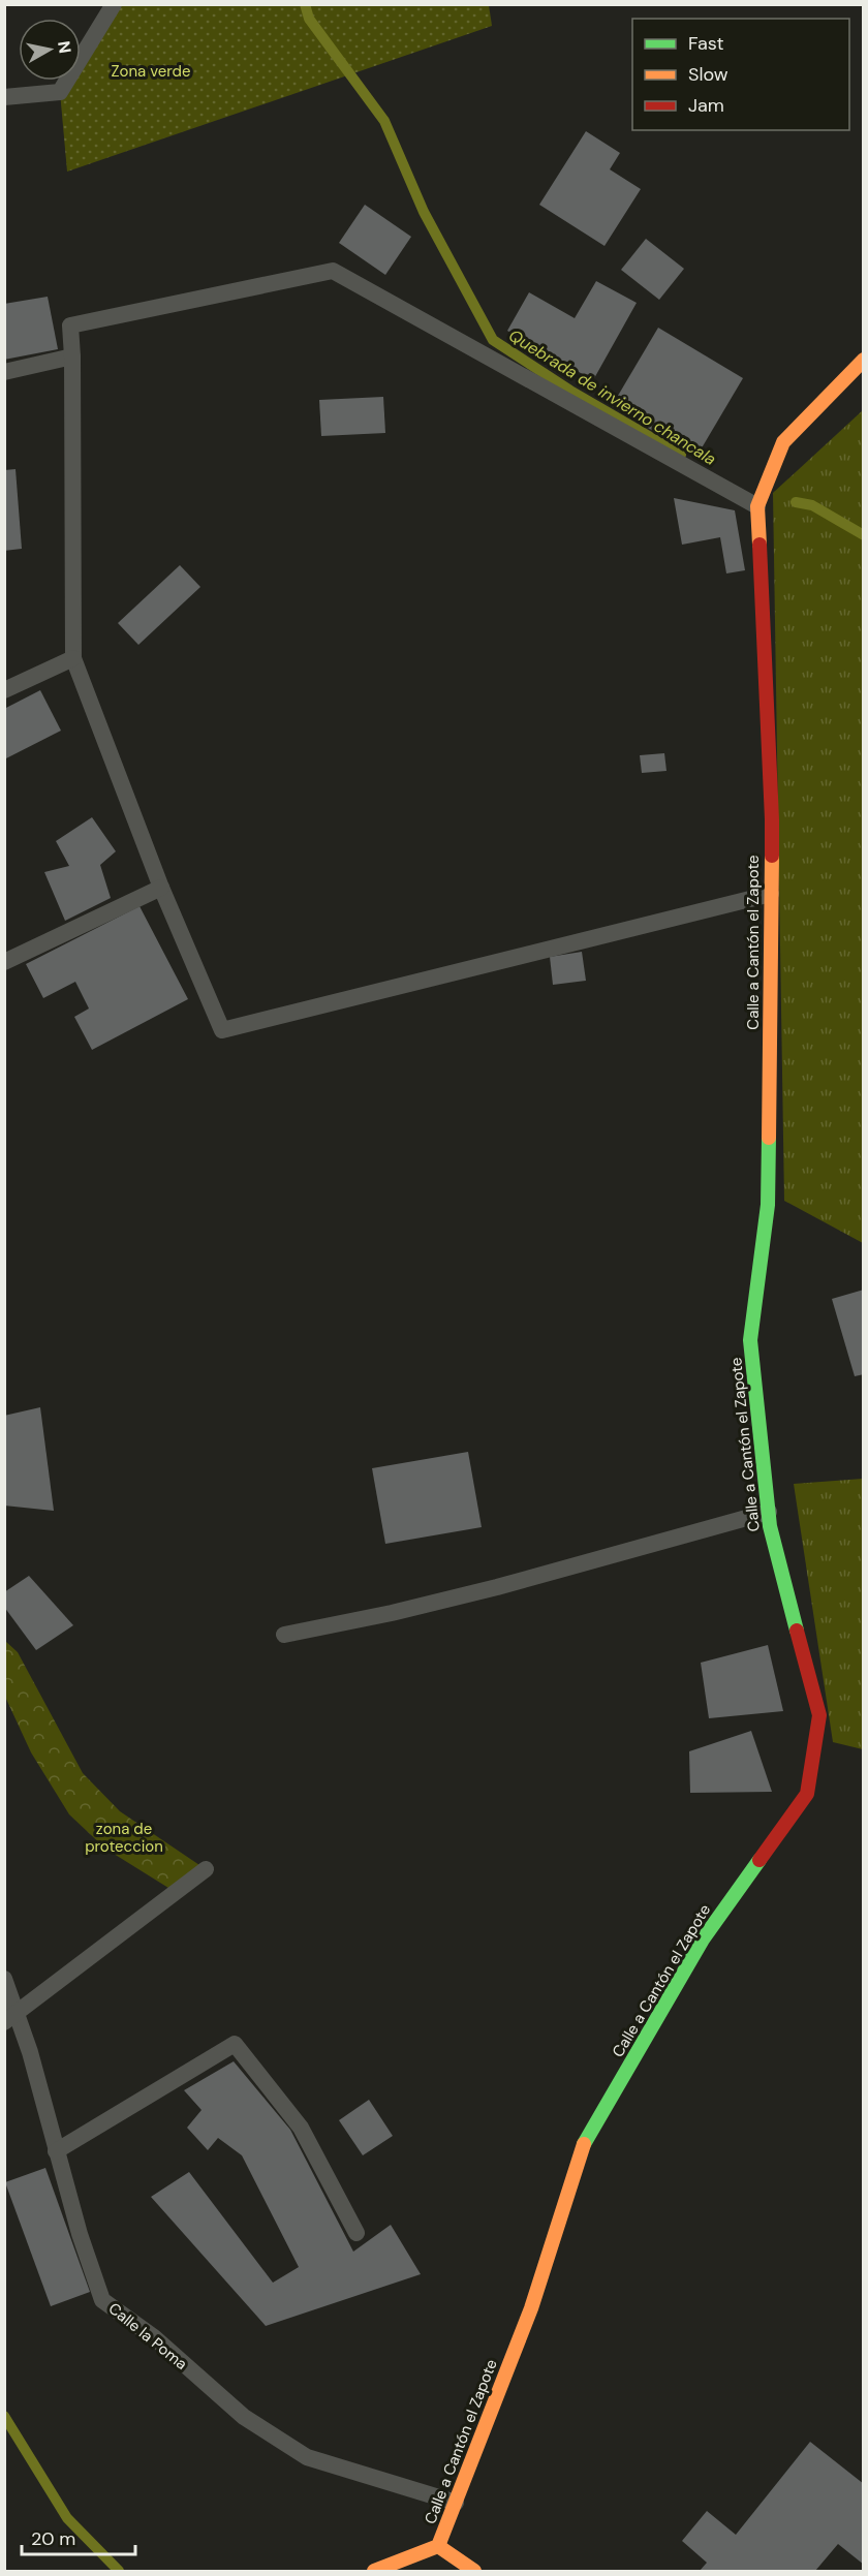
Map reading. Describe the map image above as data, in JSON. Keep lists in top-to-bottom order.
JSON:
{
  "streets": {
    "street": ["Calle a Cantón el Zapote"],
    "lane": ["Calle la Poma"]
  },
  "crossings": [
    ["Calle a Cantón el Zapote", "Calle la Poma"]
  ],
  "water": ["Quebrada de invierno chancala"],
  "parks": ["Zona verde", "zona de proteccion"],
  "legend": ["Fast", "Slow", "Jam"],
  "scale_bar": "20 m",
  "north": "right"
}
